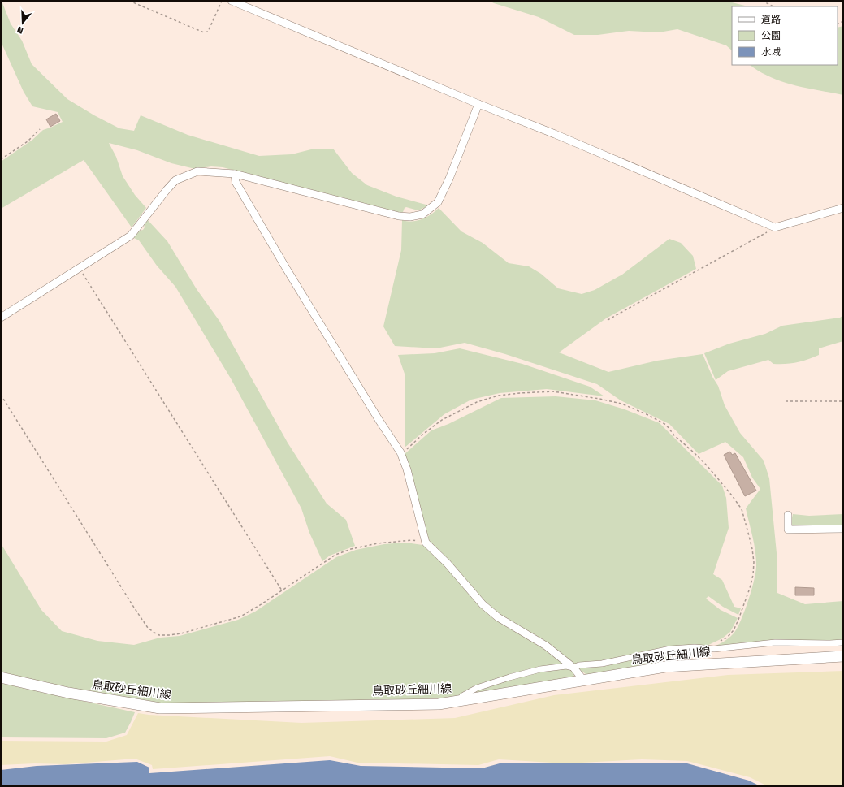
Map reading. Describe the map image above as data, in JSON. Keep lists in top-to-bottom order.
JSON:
{
  "streets": {
    "main road": ["鳥取砂丘細川線"]
  },
  "legend": ["道路", "公園", "水域"],
  "north": "bottom"
}
